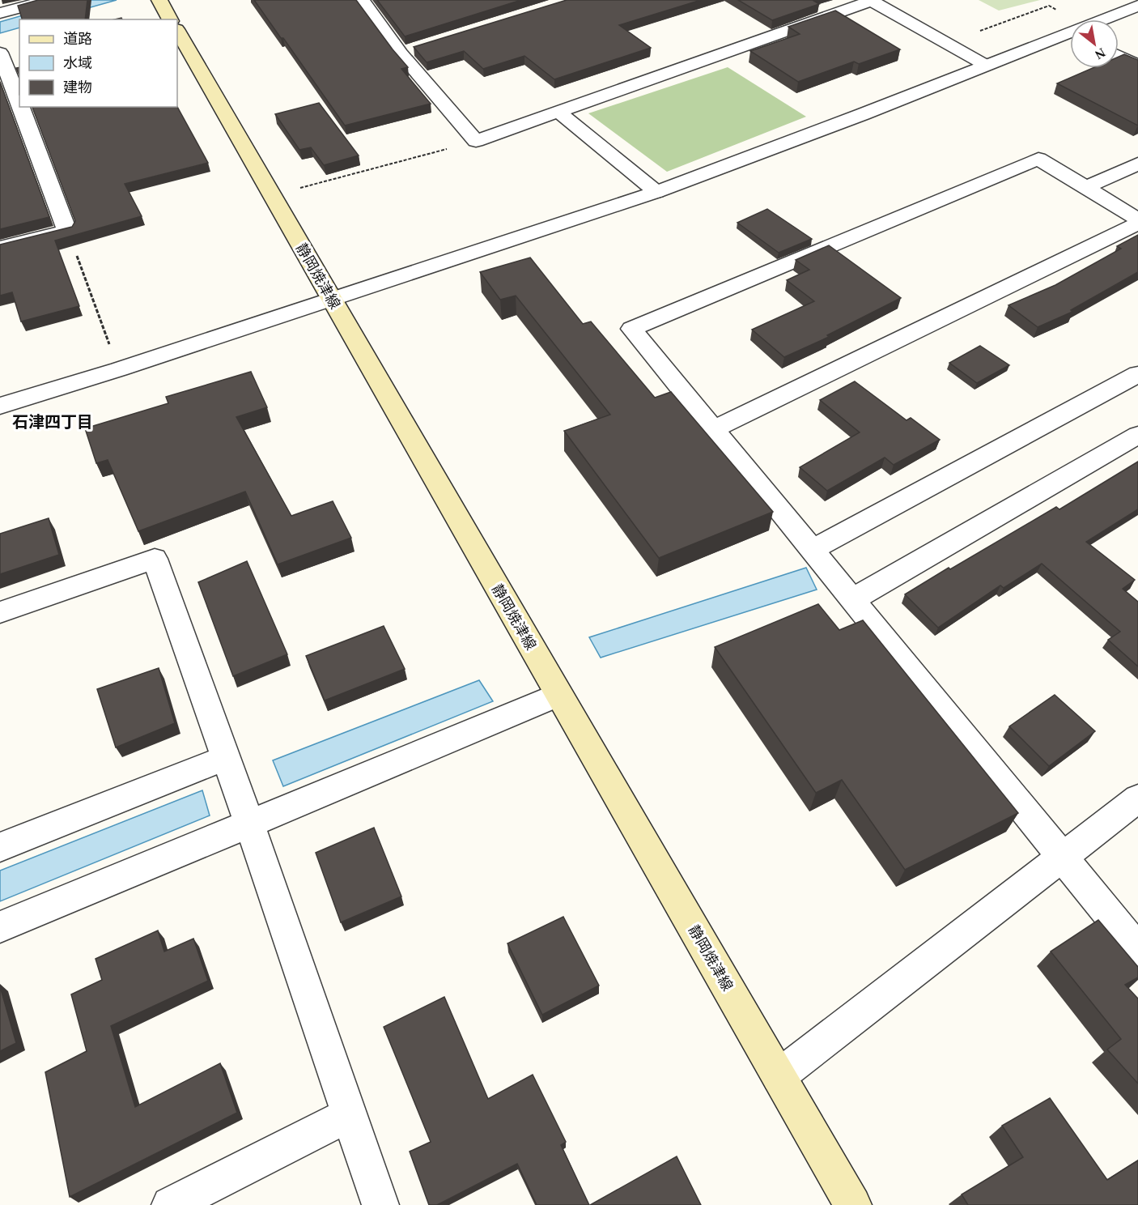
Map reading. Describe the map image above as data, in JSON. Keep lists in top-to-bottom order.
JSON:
{
  "streets": {
    "main road": ["静岡焼津線"]
  },
  "districts": ["石津四丁目"],
  "legend": ["道路", "水域", "建物"],
  "north": "bottom right"
}
